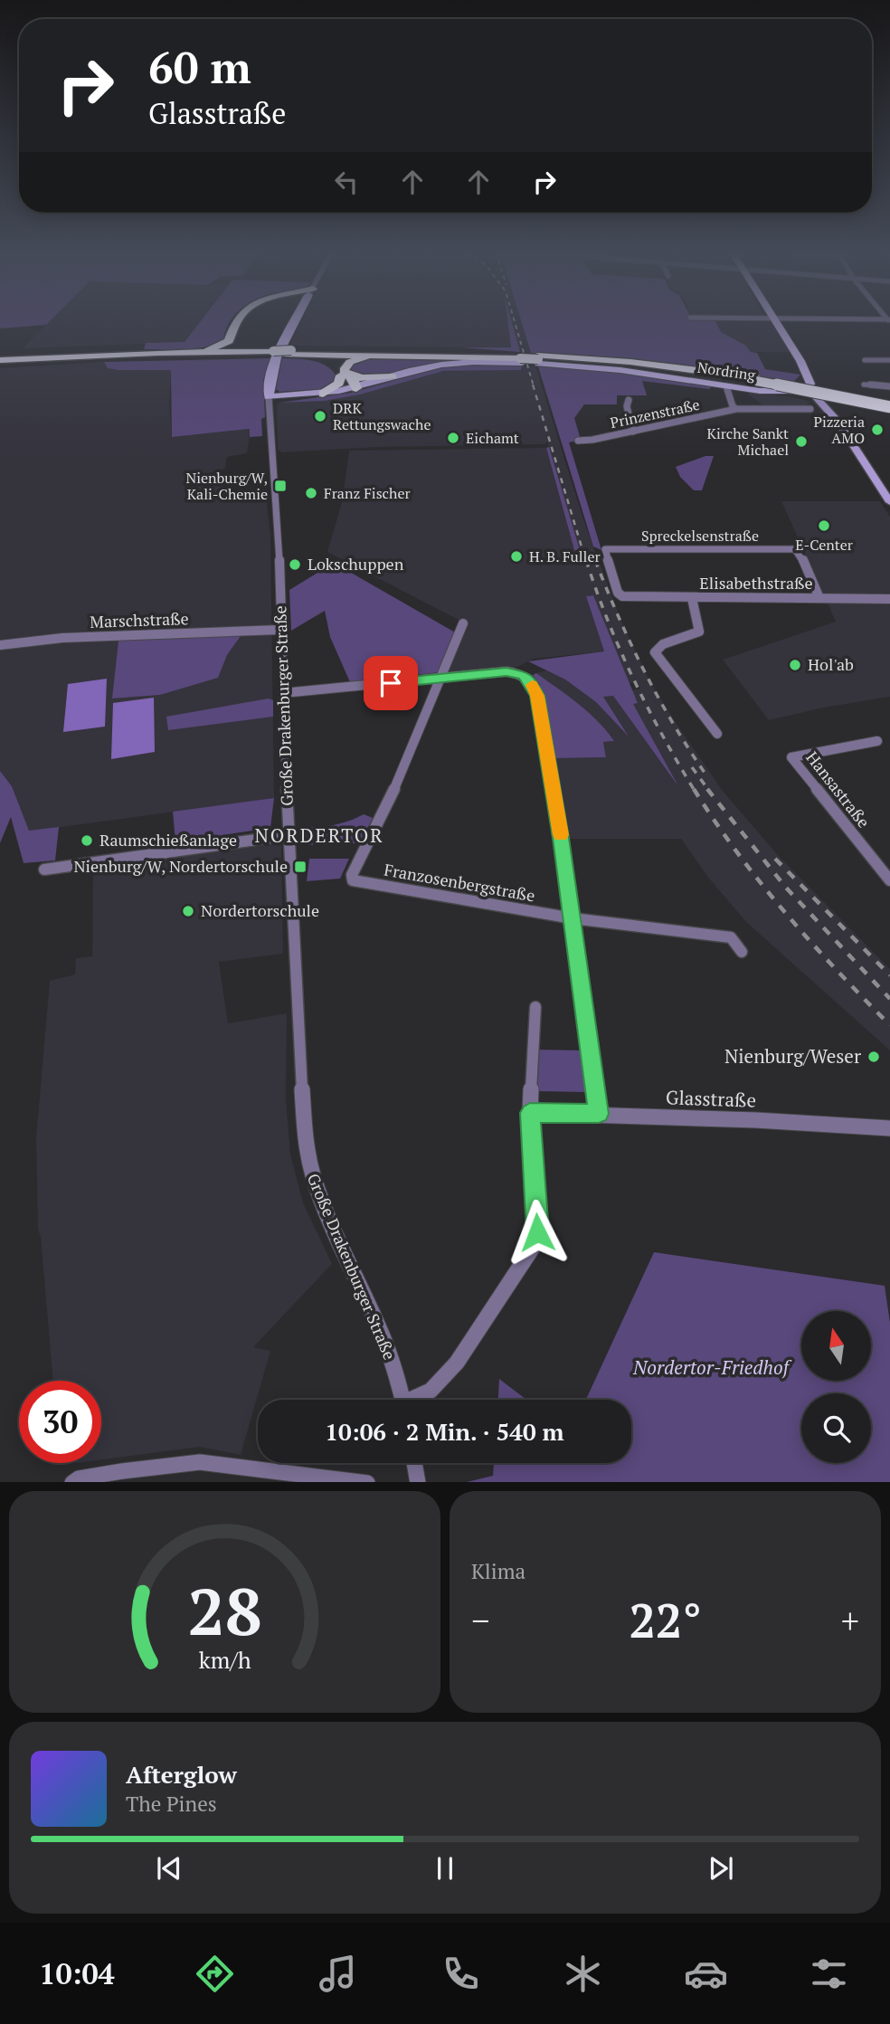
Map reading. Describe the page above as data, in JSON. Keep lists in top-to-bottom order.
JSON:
{
  "streets": {
    "main road": ["Nordring", "Große Drakenburger Straße"],
    "street": [
      "Prinzenstraße",
      "Spreckelsenstraße",
      "Elisabethstraße",
      "Marschstraße",
      "Hansastraße",
      "Franzosenbergstraße",
      "Glasstraße"
    ]
  },
  "crossings": [
    ["Spreckelsenstraße", "Elisabethstraße"],
    ["Marschstraße", "Große Drakenburger Straße"]
  ],
  "districts": ["NORDERTOR"],
  "parks": ["Nordertor-Friedhof"],
  "places": {
    "other": [
      "DRK Rettungswache",
      "Pizzeria AMO",
      "Eichamt",
      "Kirche Sankt Michael",
      "Franz Fischer",
      "E-Center",
      "H. B. Fuller",
      "Lokschuppen",
      "Hol'ab",
      "Raumschießanlage",
      "Nordertorschule",
      "Nienburg/Weser"
    ],
    "transit": ["Nienburg/W, Kali-Chemie", "Nienburg/W, Nordertorschule"]
  },
  "north": "top",
  "page": {
    "turn": ["60 m", "Glasstraße"],
    "limit": "30",
    "trip": "10:06 · 2 Min. · 540 m",
    "tile": "Klima",
    "heat": ["−", "22°", "+"],
    "song": ["Afterglow", "The Pines"],
    "tabs": "10:04",
    "gauge": ["28", "km/h"]
  }
}
